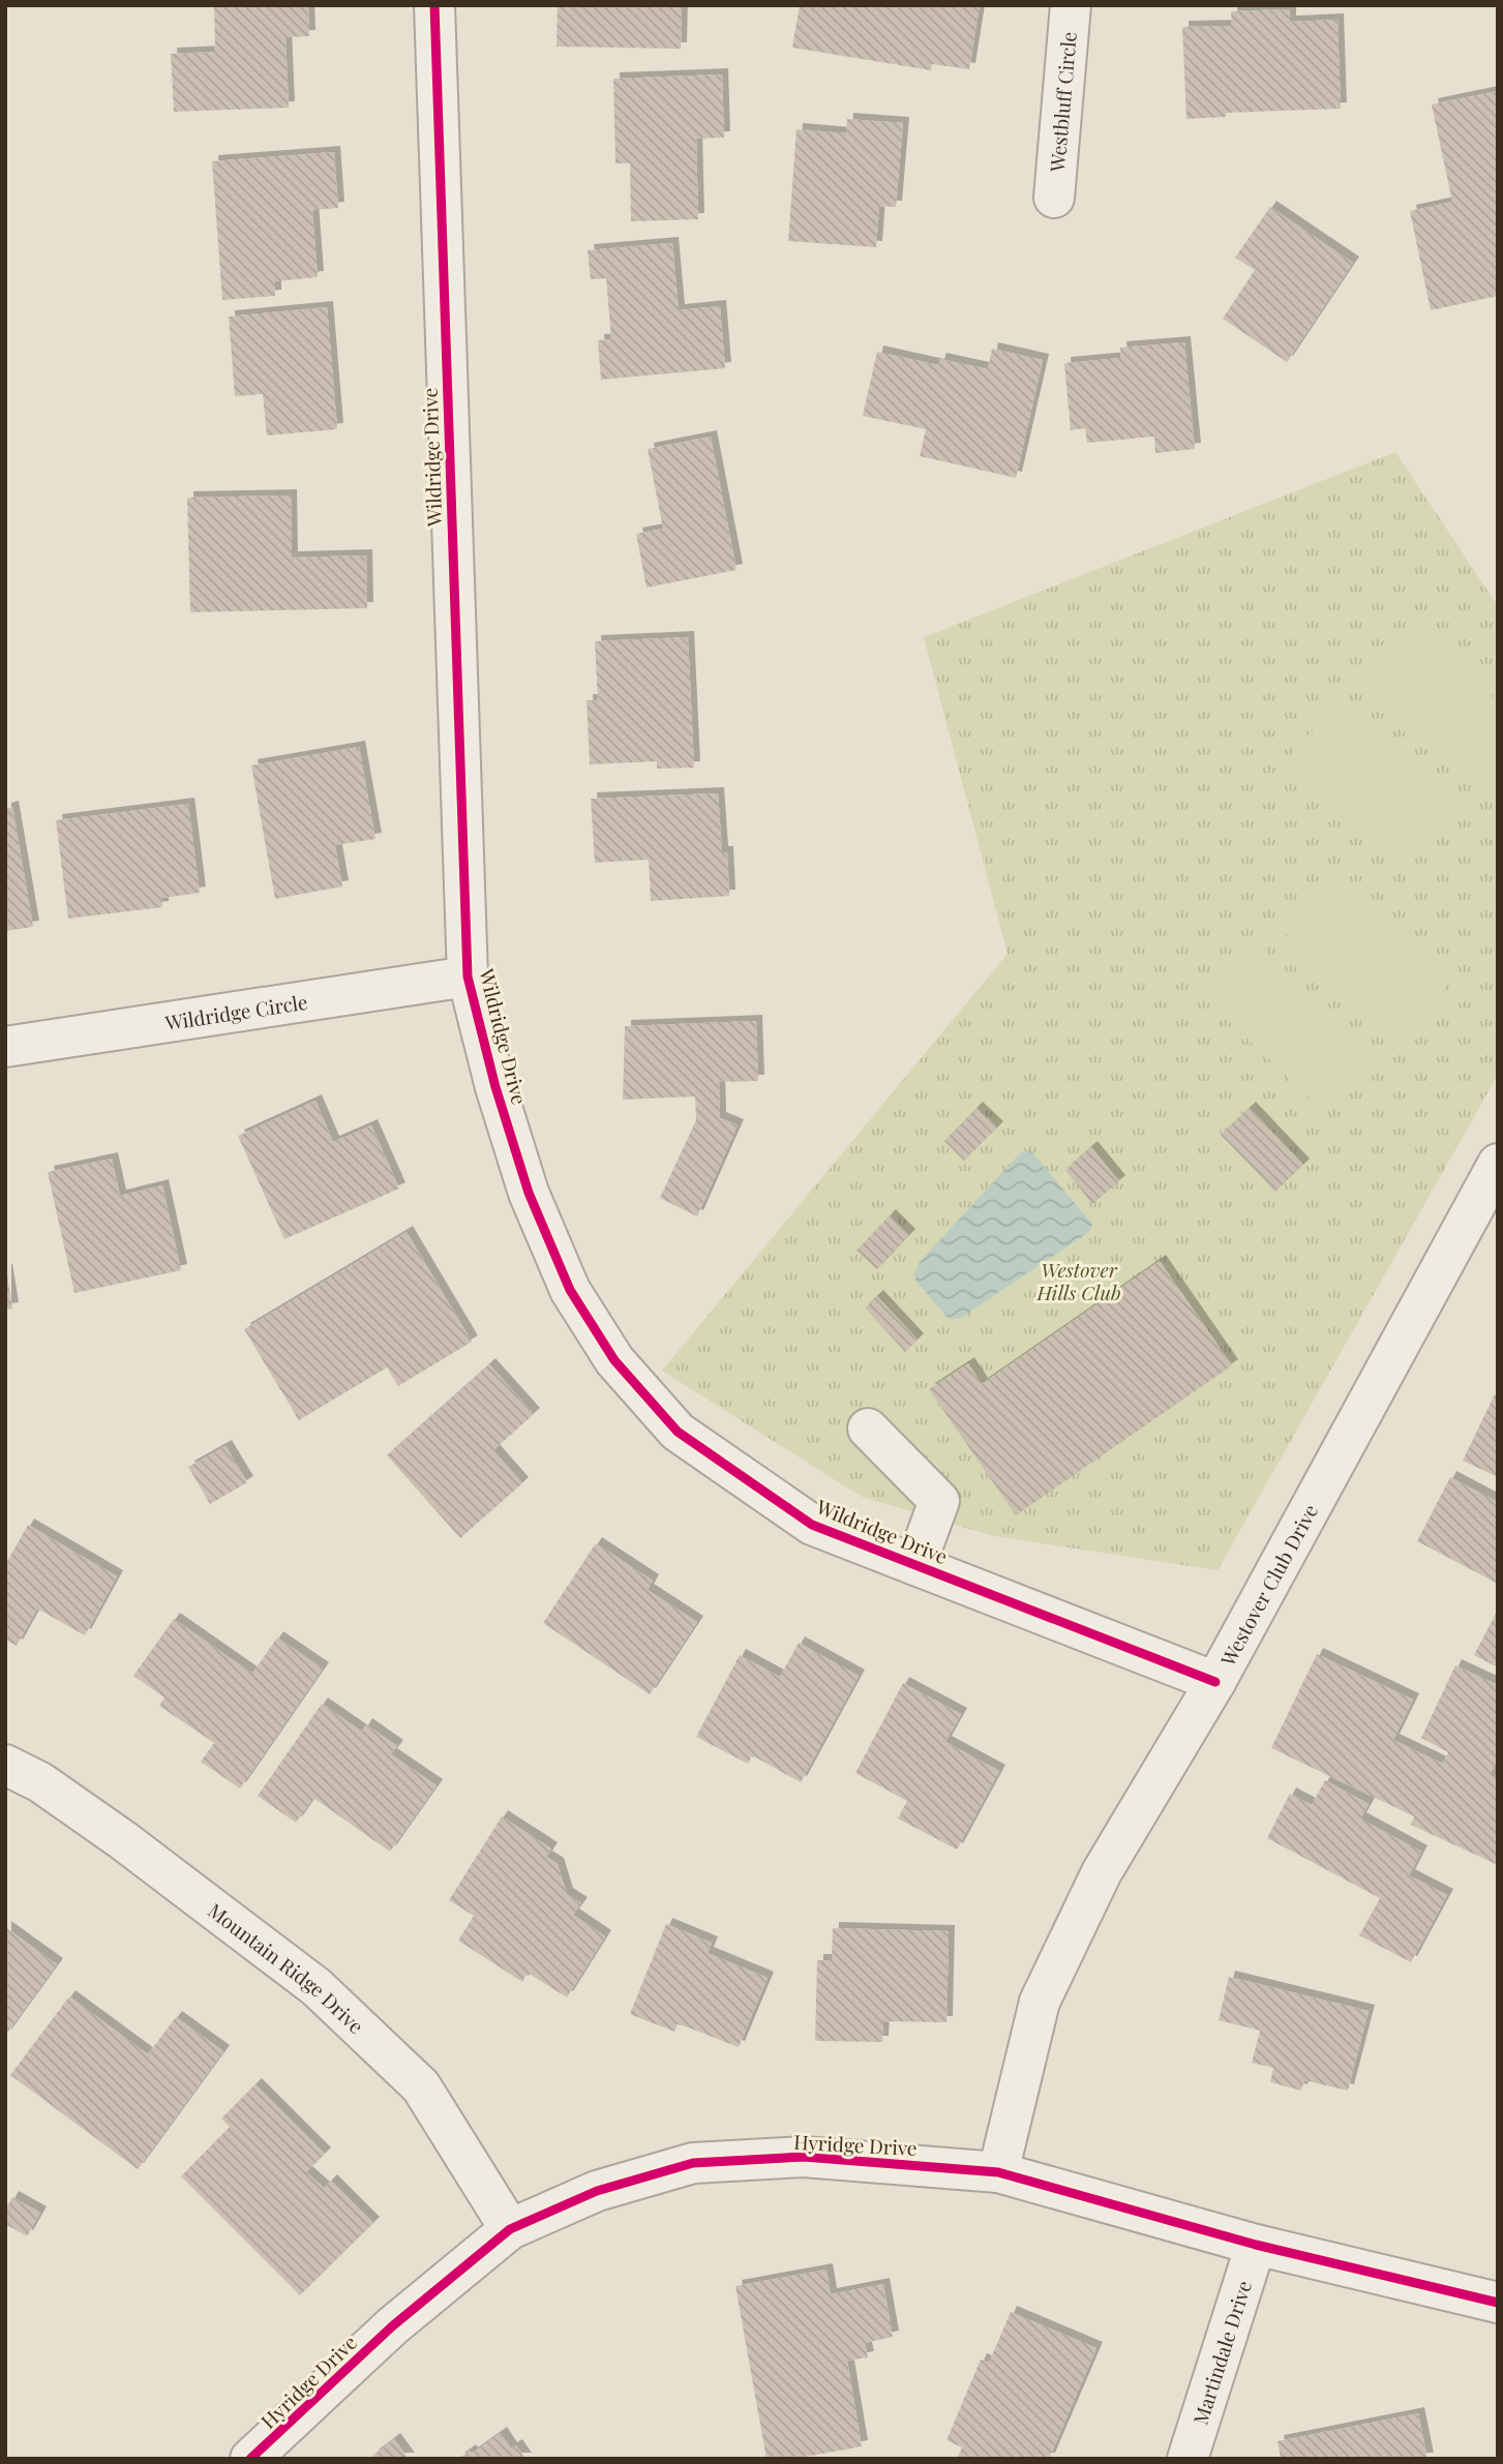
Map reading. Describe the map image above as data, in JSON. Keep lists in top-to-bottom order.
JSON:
{
  "streets": {
    "street": [
      "Westbluff Circle",
      "Wildridge Drive",
      "Wildridge Circle",
      "Westover Club Drive",
      "Mountain Ridge Drive",
      "Hyridge Drive",
      "Martindale Drive"
    ]
  },
  "crossings": [
    ["Wildridge Drive", "Wildridge Circle"],
    ["Wildridge Drive", "Westover Club Drive"],
    ["Westover Club Drive", "Hyridge Drive"],
    ["Mountain Ridge Drive", "Hyridge Drive"],
    ["Hyridge Drive", "Martindale Drive"]
  ],
  "parks": ["Westover Hills Club"]
}
